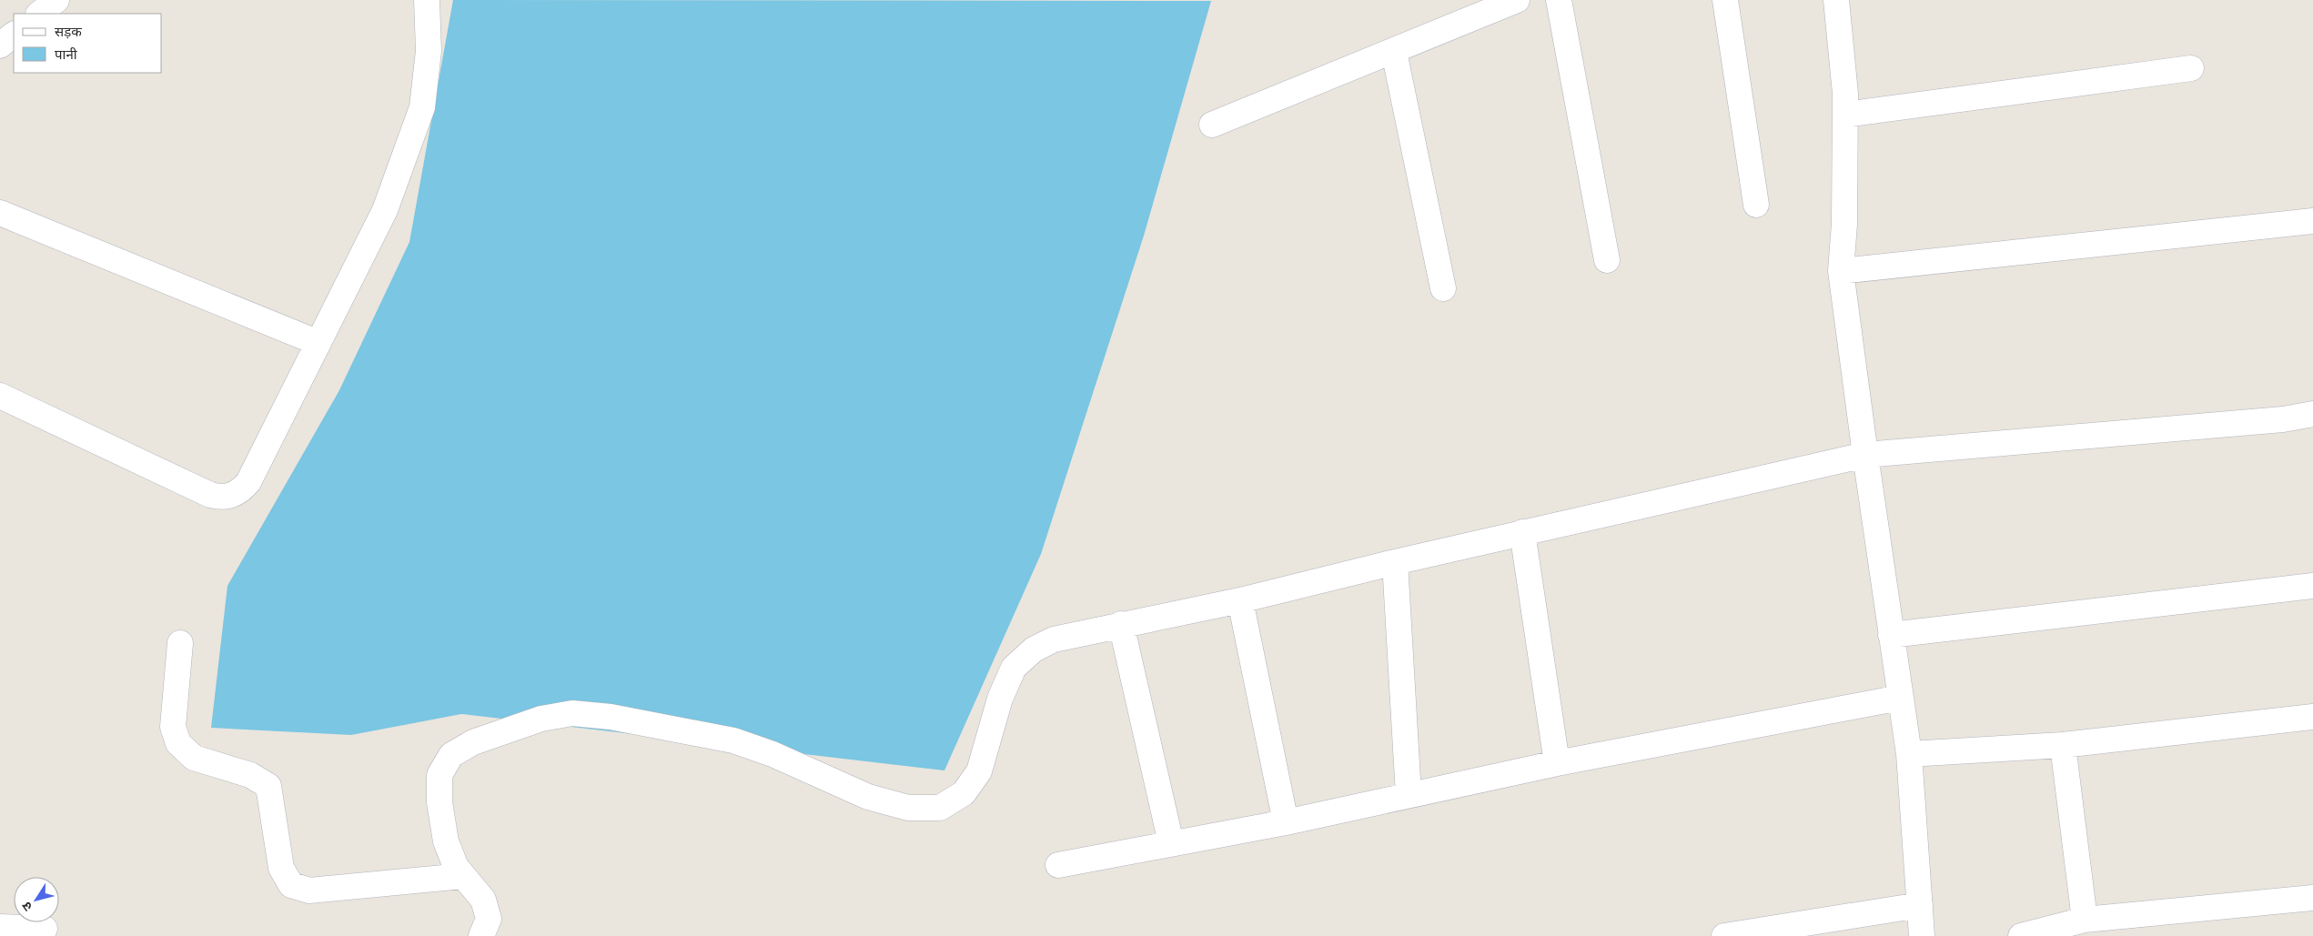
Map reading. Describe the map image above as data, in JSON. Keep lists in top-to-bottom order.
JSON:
{
  "legend": ["सड़क", "पानी"],
  "north": "bottom left"
}
